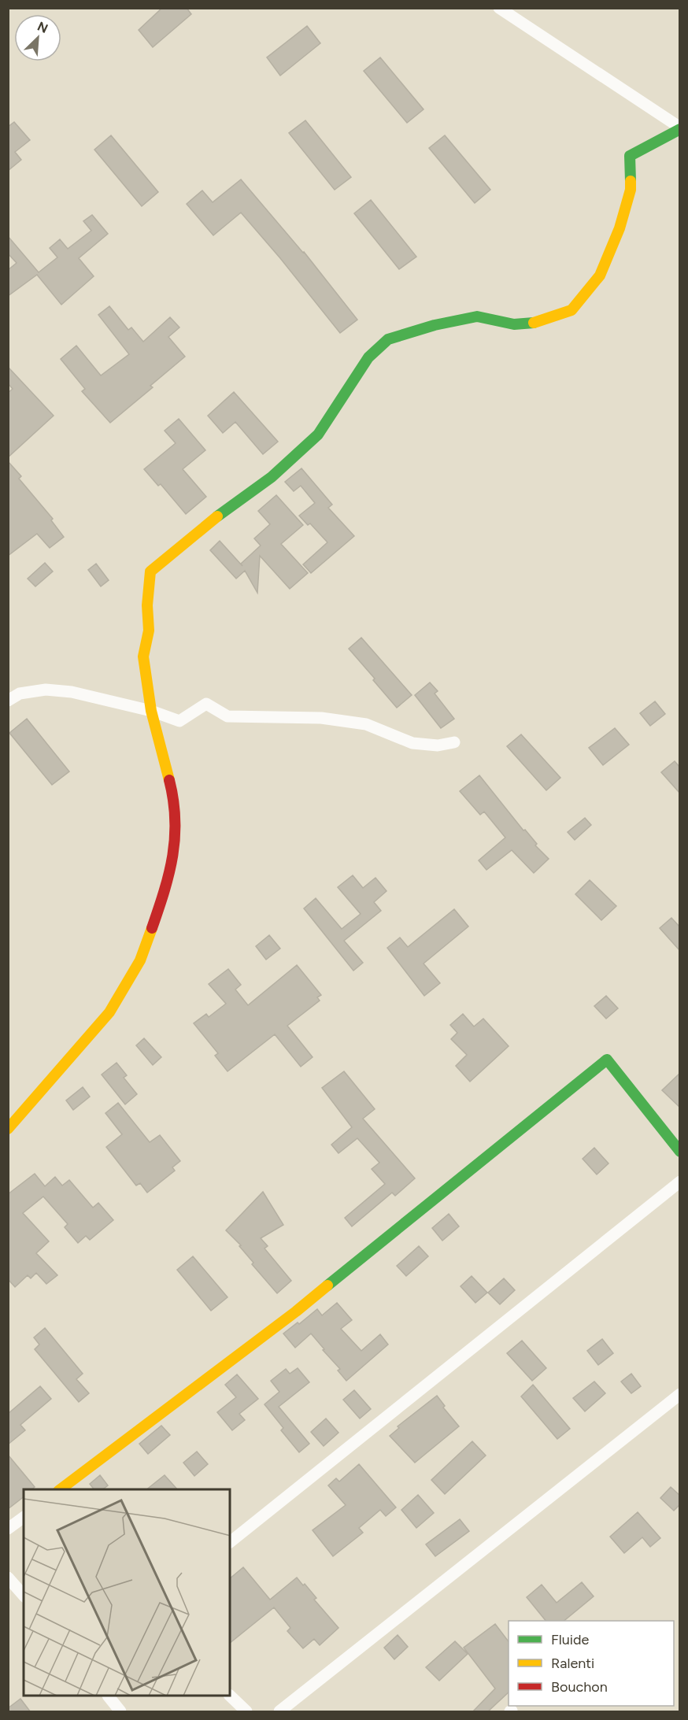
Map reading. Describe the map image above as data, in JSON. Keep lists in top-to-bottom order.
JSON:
{
  "legend": ["Fluide", "Ralenti", "Bouchon"],
  "north": "top right"
}
